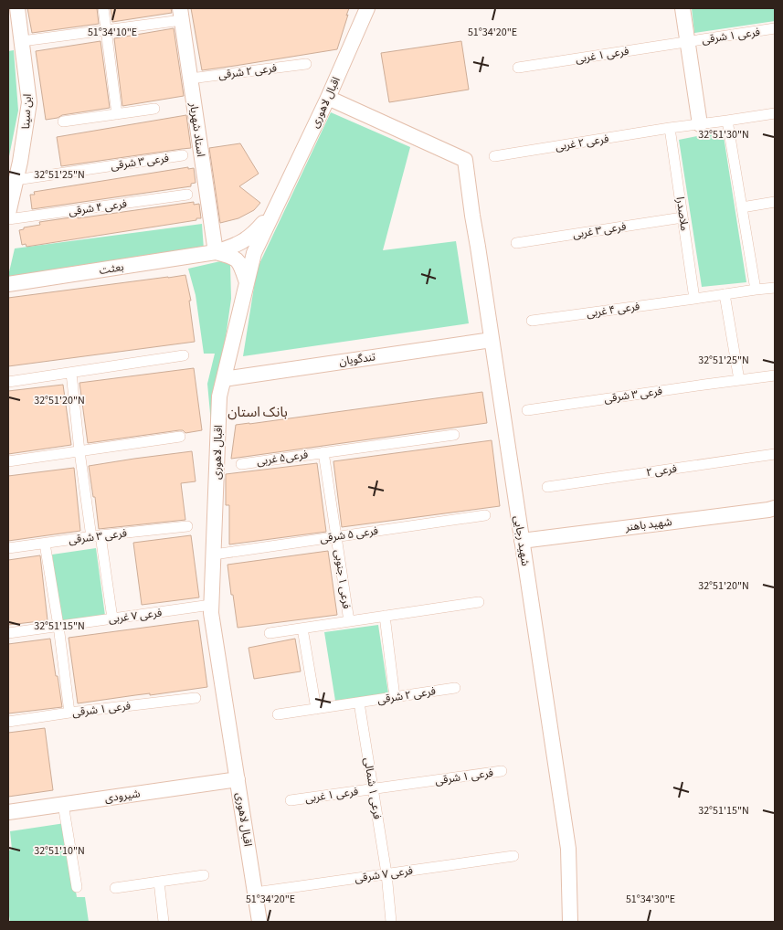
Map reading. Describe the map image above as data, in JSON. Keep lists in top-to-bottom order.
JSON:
{
  "streets": {
    "street": [
      "فرعی ۱ شرقی",
      "فرعی ۱ غربی",
      "فرعی ۲ شرقی",
      "اقبال لاهوری",
      "ابن سینا",
      "استاد شهریار",
      "فرعی ۲ غربی",
      "فرعی ۳ شرقی",
      "فرعی ۴ شرقی",
      "ملاصدرا",
      "فرعی ۳ غربی",
      "بعثت",
      "فرعی ۴ غربی",
      "تندگویان",
      "فرعی۵ غربی",
      "فرعی ۲",
      "شهید باهنر",
      "فرعی ۵ شرقی",
      "شهید رجایی",
      "فرعی ۱ جنوبی",
      "فرعی ۷ غربی",
      "فرعی ۱ شمالی",
      "شیرودی",
      "فرعی ۷ شرقی"
    ]
  },
  "crossings": [
    ["فرعی ۱ شرقی", "فرعی ۱ غربی"],
    ["فرعی ۱ شرقی", "فرعی ۱ شمالی"],
    ["فرعی ۱ غربی", "فرعی ۱ شمالی"],
    ["فرعی ۲ شرقی", "استاد شهریار"],
    ["فرعی ۲ شرقی", "فرعی ۱ شمالی"],
    ["اقبال لاهوری", "بعثت"],
    ["اقبال لاهوری", "تندگویان"],
    ["اقبال لاهوری", "فرعی ۵ شرقی"],
    ["اقبال لاهوری", "شهید رجایی"],
    ["اقبال لاهوری", "فرعی ۷ غربی"],
    ["اقبال لاهوری", "شیرودی"],
    ["اقبال لاهوری", "فرعی ۷ شرقی"],
    ["ابن سینا", "فرعی ۳ شرقی"],
    ["استاد شهریار", "بعثت"],
    ["فرعی ۲ غربی", "ملاصدرا"],
    ["ملاصدرا", "فرعی ۳ غربی"],
    ["ملاصدرا", "فرعی ۴ غربی"],
    ["تندگویان", "شهید رجایی"],
    ["شهید باهنر", "شهید رجایی"],
    ["فرعی ۵ شرقی", "فرعی ۱ جنوبی"],
    ["فرعی ۱ شمالی", "فرعی ۷ شرقی"]
  ],
  "districts": ["بانک استان"],
  "coordinates": [
    "51°34'10\"E",
    "51°34'20\"E",
    "32°51'30\"N",
    "32°51'25\"N",
    "32°51'20\"N",
    "32°51'15\"N",
    "32°51'10\"N",
    "51°34'30\"E"
  ]
}
